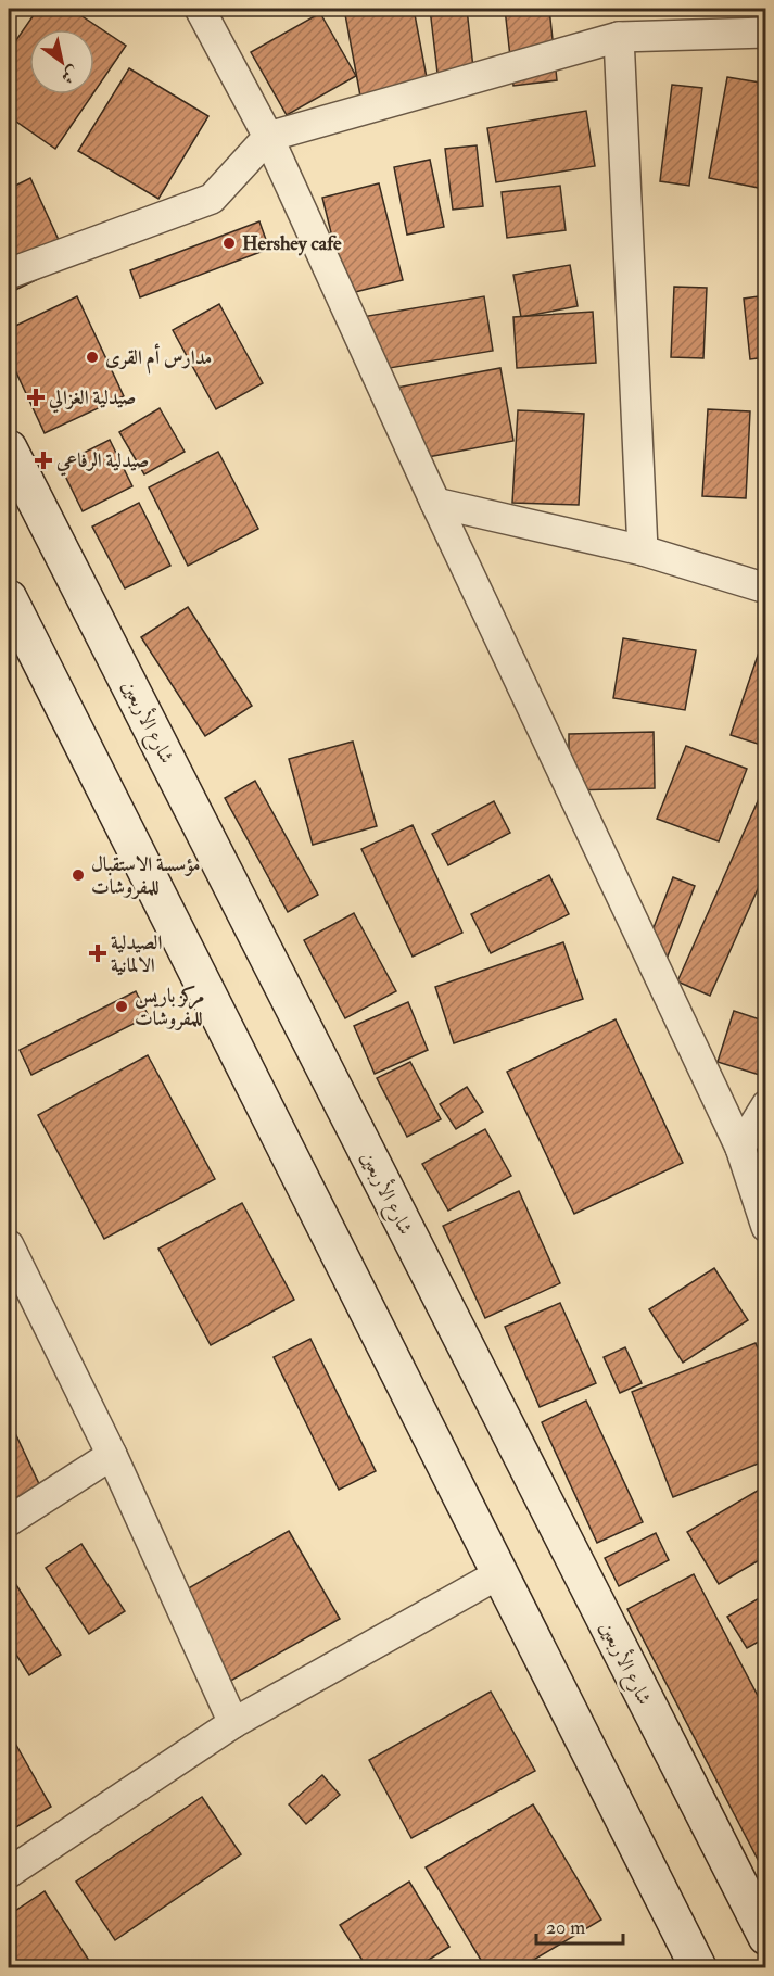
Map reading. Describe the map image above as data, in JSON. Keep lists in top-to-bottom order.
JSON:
{
  "streets": {
    "main road": ["شارع الأربعين"]
  },
  "places": {
    "other": [
      "Hershey cafe",
      "مدارس أم القرى",
      "مؤسسة الاستقبال للمفروشات",
      "مركز باريس للمفروشات"
    ],
    "health": ["صيدلية الغزالي", "صيدلية الرفاعي", "الصيدلية الالمانية"]
  },
  "scale_bar": "20 m",
  "north": "bottom right"
}
